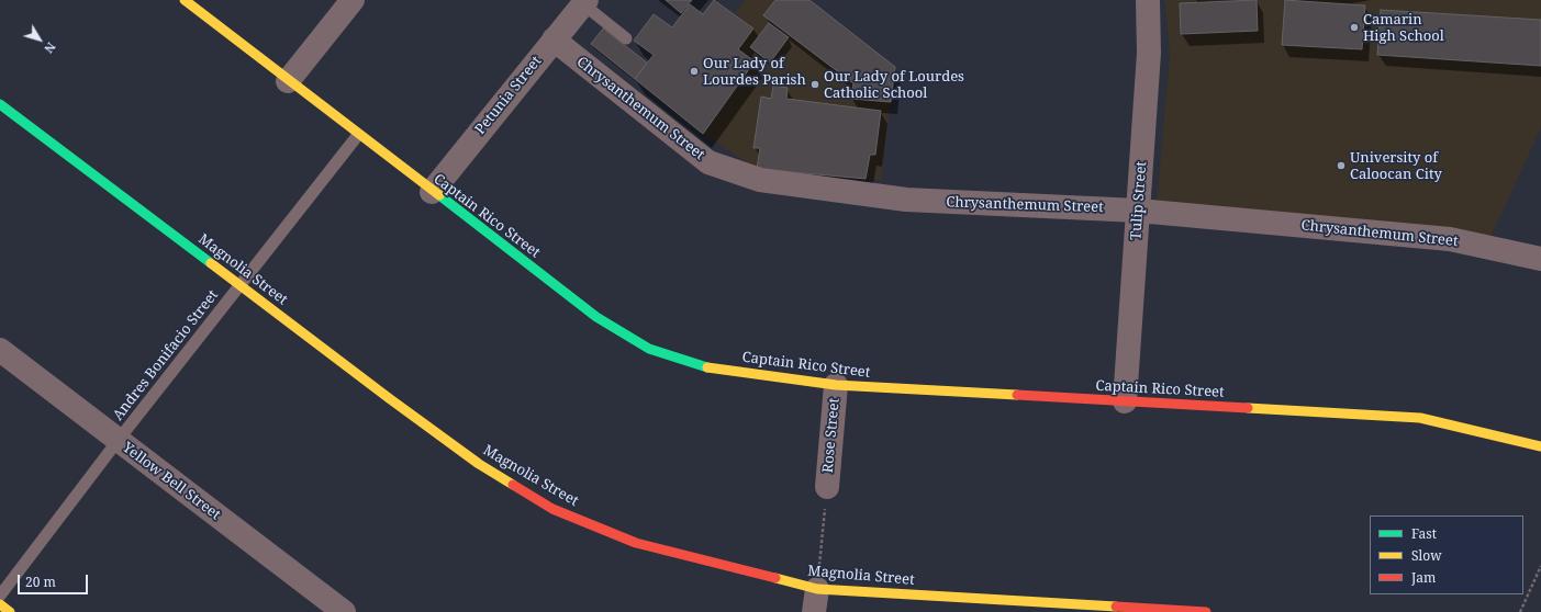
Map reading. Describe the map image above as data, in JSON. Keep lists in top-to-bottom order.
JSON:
{
  "streets": {
    "street": [
      "Petunia Street",
      "Chrysanthemum Street",
      "Tulip Street",
      "Captain Rico Street",
      "Magnolia Street",
      "Rose Street",
      "Yellow Bell Street"
    ],
    "lane": ["Andres Bonifacio Street"]
  },
  "crossings": [
    ["Petunia Street", "Chrysanthemum Street"],
    ["Petunia Street", "Captain Rico Street"],
    ["Chrysanthemum Street", "Tulip Street"],
    ["Tulip Street", "Captain Rico Street"],
    ["Captain Rico Street", "Andres Bonifacio Street"],
    ["Captain Rico Street", "Rose Street"],
    ["Magnolia Street", "Andres Bonifacio Street"],
    ["Andres Bonifacio Street", "Yellow Bell Street"]
  ],
  "places": [
    "Camarin High School",
    "Our Lady of Lourdes Parish",
    "Our Lady of Lourdes Catholic School",
    "University of Caloocan City"
  ],
  "legend": ["Fast", "Slow", "Jam"],
  "scale_bar": "20 m",
  "north": "bottom right"
}
